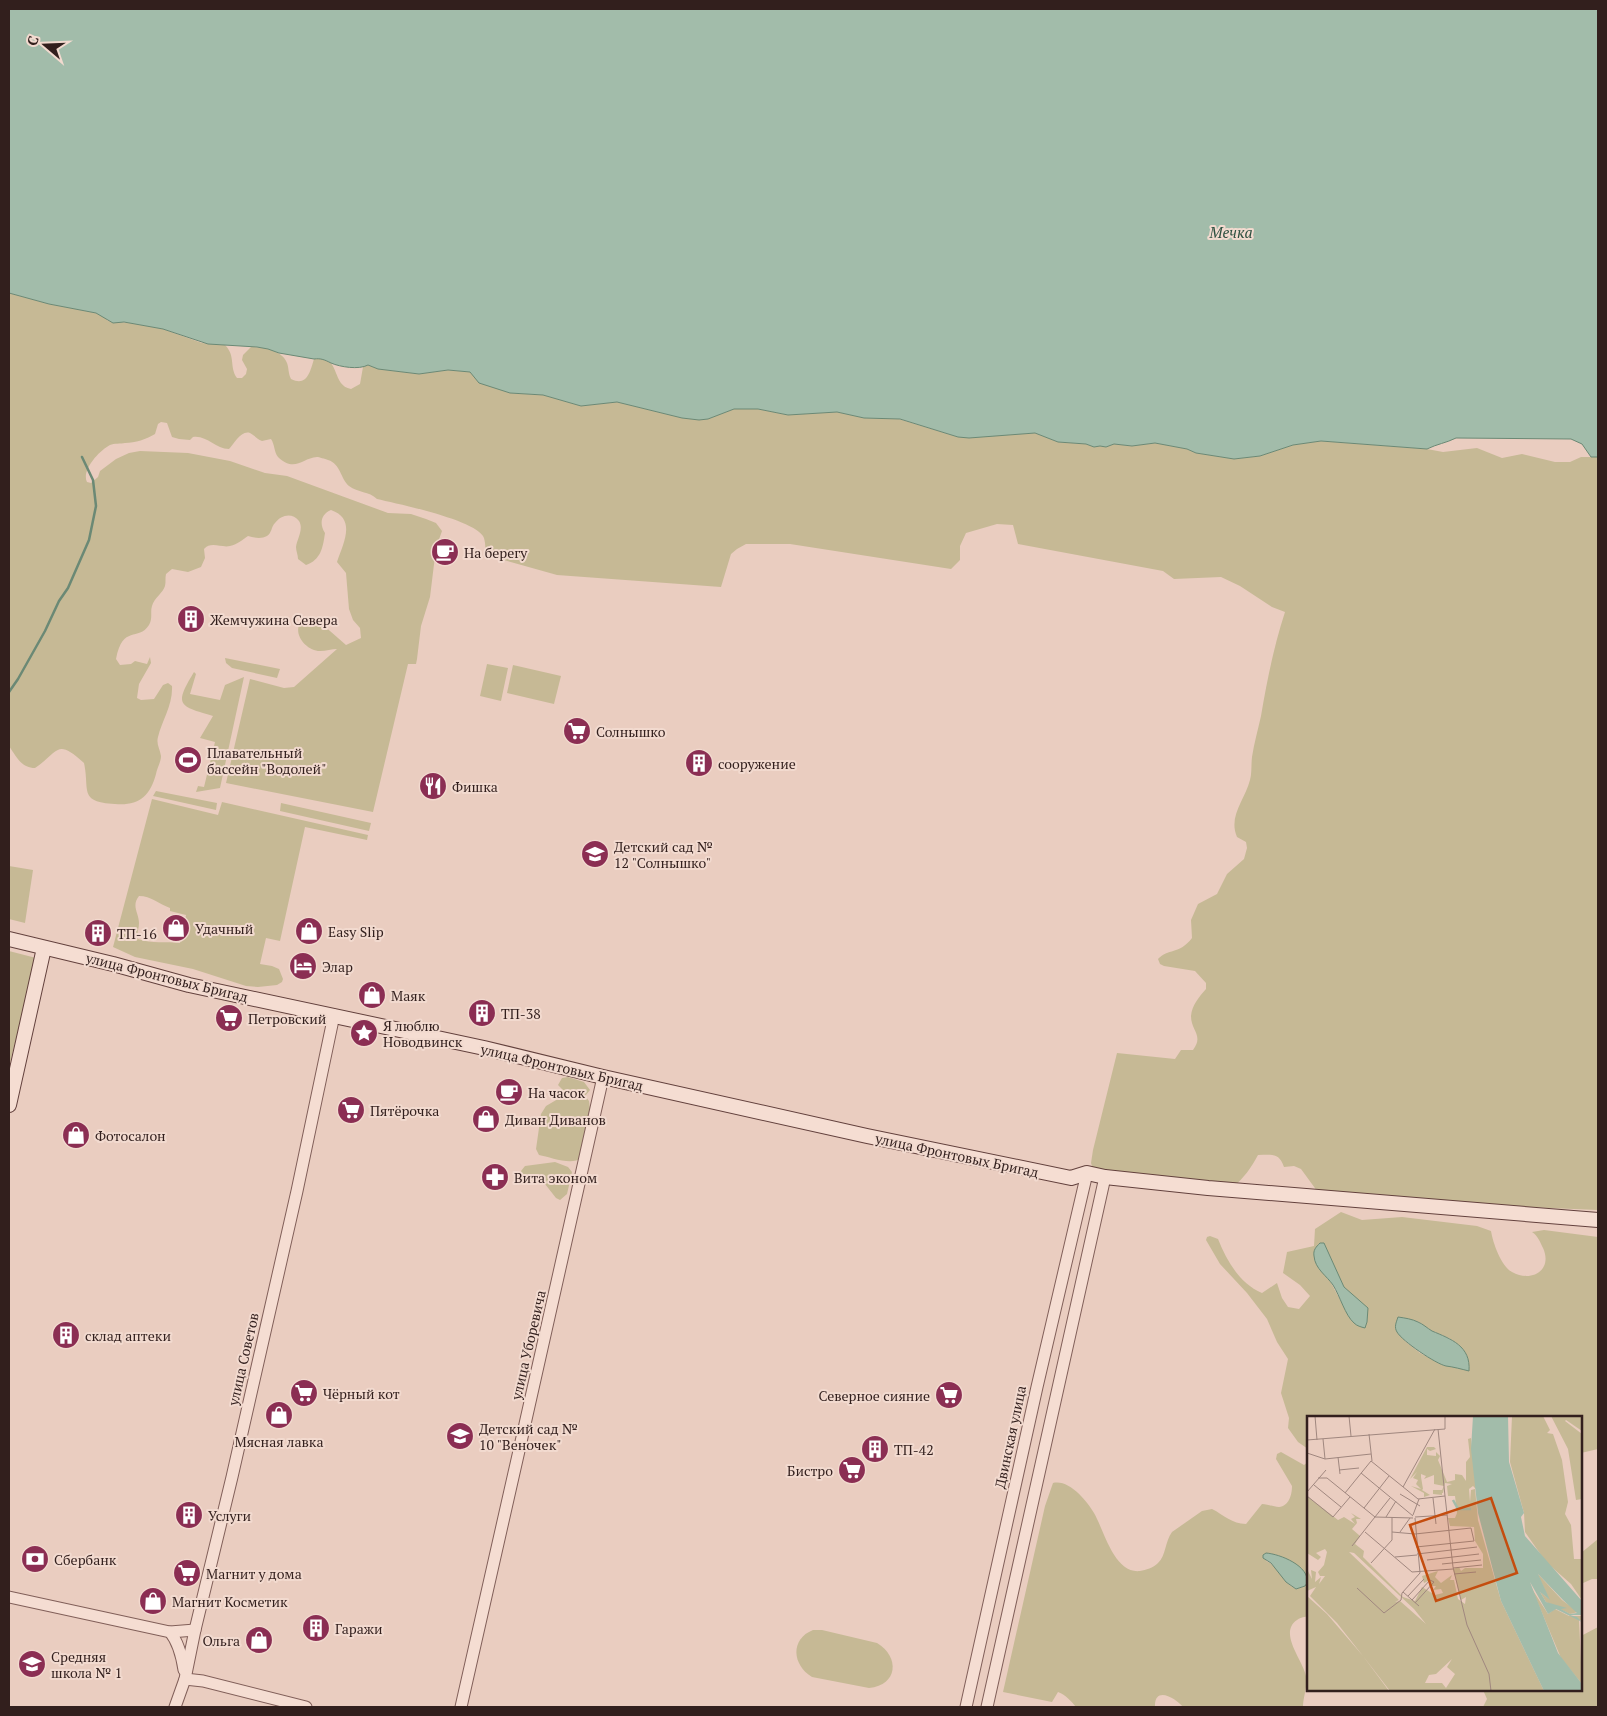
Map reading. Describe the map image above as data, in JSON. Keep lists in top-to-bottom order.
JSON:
{
  "streets": {
    "main road": ["улица Фронтовых Бригад"],
    "street": ["улица Уборевича", "улица Советов", "Двинская улица"]
  },
  "crossings": [
    ["улица Фронтовых Бригад", "улица Уборевича"],
    ["улица Фронтовых Бригад", "улица Советов"],
    ["улица Фронтовых Бригад", "Двинская улица"]
  ],
  "water": ["Мечка"],
  "places": {
    "cafe": ["На берегу", "На часок"],
    "building": [
      "Жемчужина Севера",
      "сооружение",
      "ТП-16",
      "ТП-38",
      "склад аптеки",
      "ТП-42",
      "Услуги",
      "Гаражи"
    ],
    "supermarket": [
      "Солнышко",
      "Петровский",
      "Пятёрочка",
      "Чёрный кот",
      "Северное сияние",
      "Бистро",
      "Магнит у дома"
    ],
    "sports": ["Плавательный бассейн \"Водолей\""],
    "restaurant": ["Фишка"],
    "school or university": ["Детский сад № 12 \"Солнышко\"", "Детский сад № 10 \"Веночек\"", "Средняя школа № 1"],
    "shop": [
      "Удачный",
      "Easy Slip",
      "Маяк",
      "Диван Диванов",
      "Фотосалон",
      "Мясная лавка",
      "Магнит Косметик",
      "Ольга"
    ],
    "hotel": ["Элар"],
    "place": ["Я люблю Новодвинск"],
    "pharmacy": ["Вита эконом"],
    "bank": ["Сбербанк"]
  },
  "north": "left"
}
